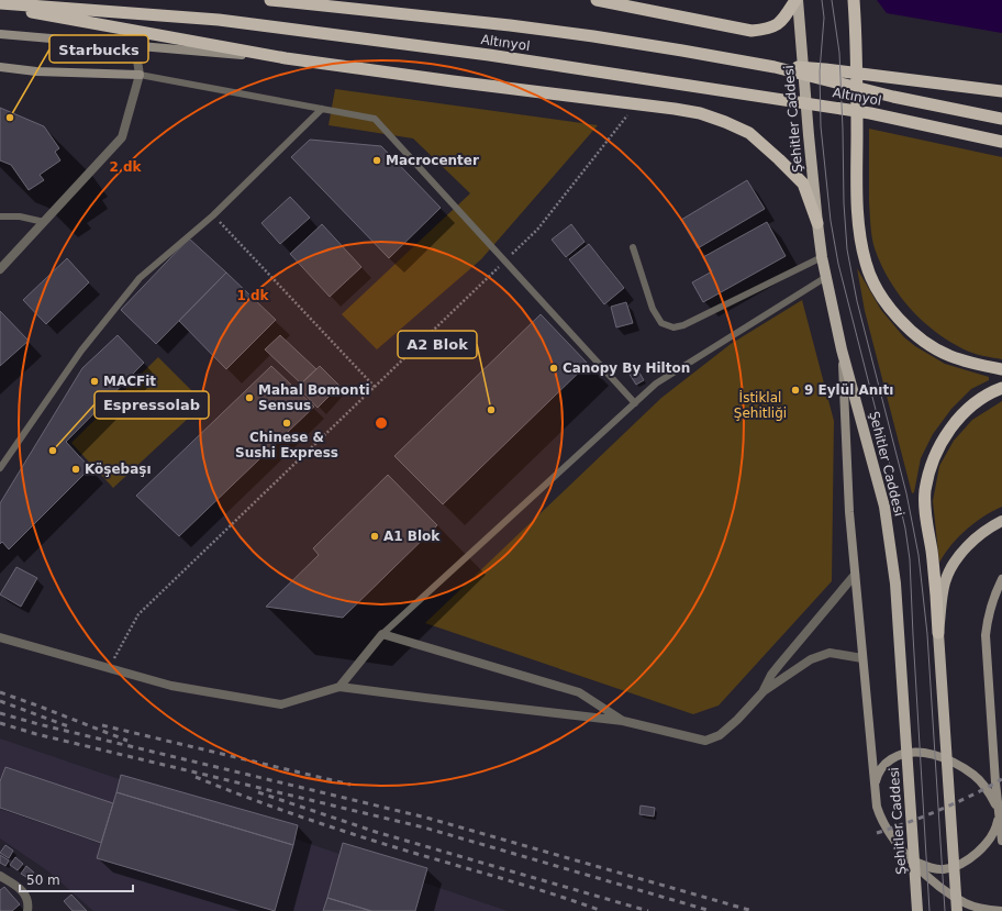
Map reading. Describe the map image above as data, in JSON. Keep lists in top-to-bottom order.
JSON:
{
  "streets": {
    "highway": ["Altınyol"],
    "main road": ["Şehitler Caddesi"]
  },
  "parks": ["İstiklal Şehitliği"],
  "places": [
    "Starbucks",
    "Macrocenter",
    "Canopy By Hilton",
    "MACFit",
    "9 Eylül Anıtı",
    "Mahal Bomonti Sensus",
    "A2 Blok",
    "Chinese & Sushi Express",
    "Espressolab",
    "Köşebaşı",
    "A1 Blok"
  ],
  "scale_bar": "50 m",
  "rings": ["2 dk", "1 dk"]
}
